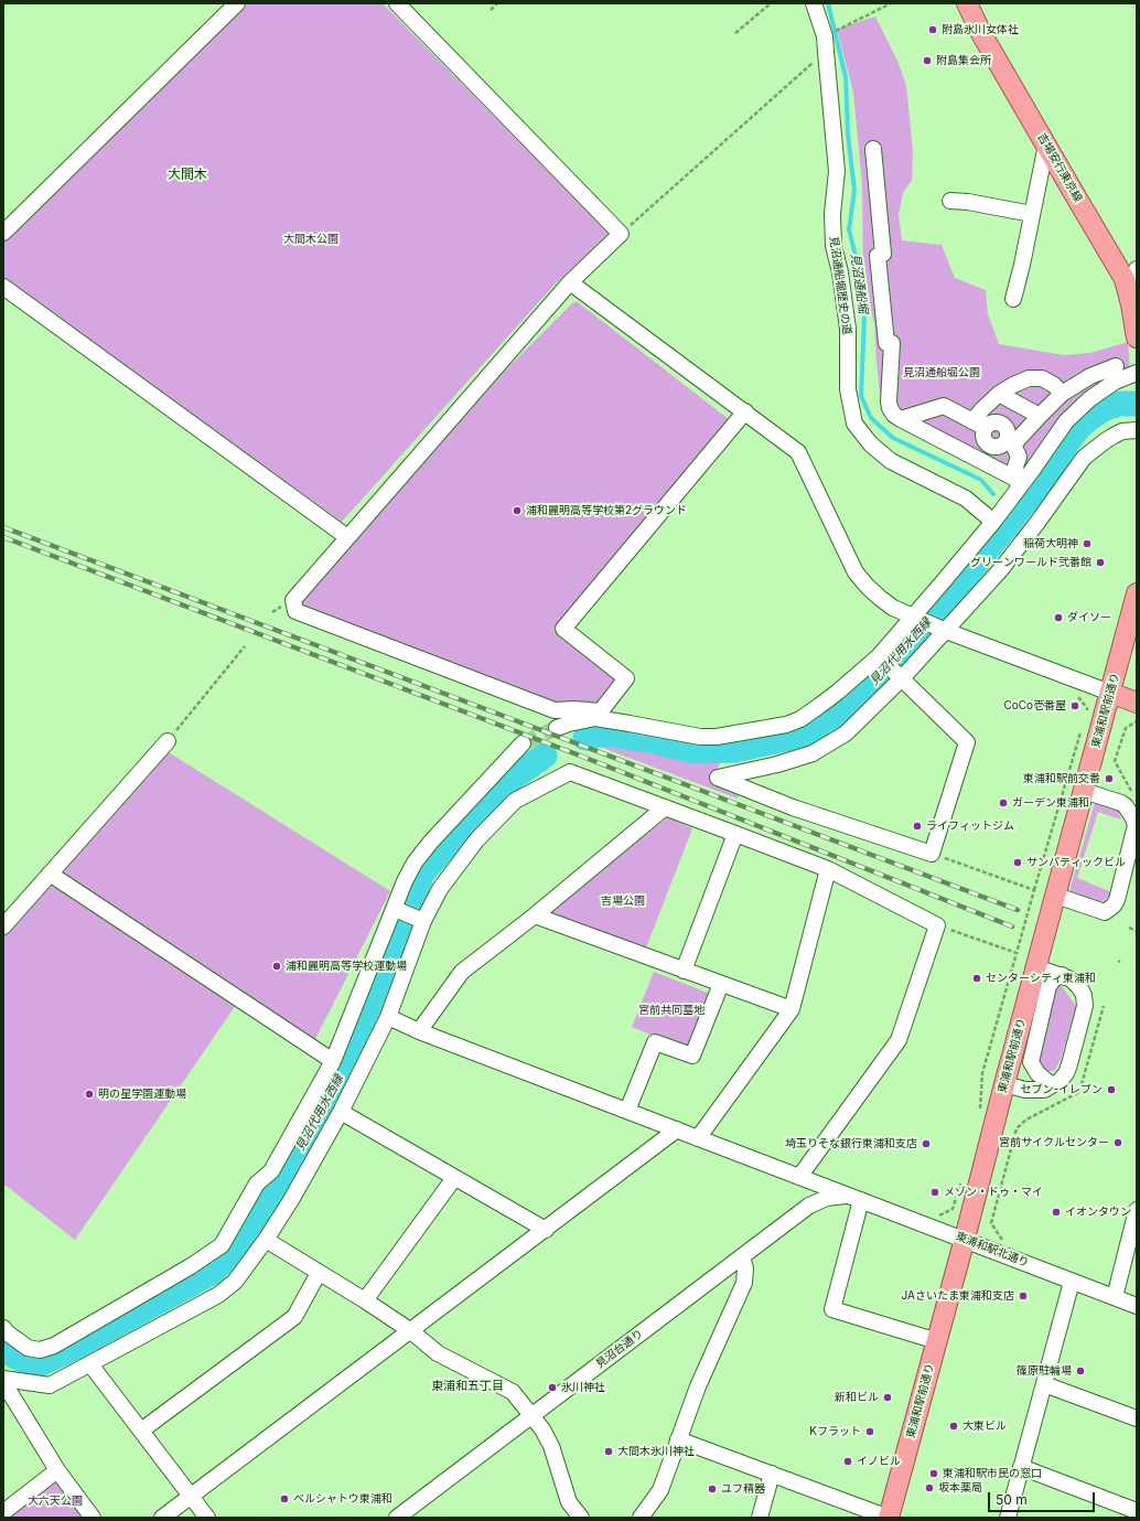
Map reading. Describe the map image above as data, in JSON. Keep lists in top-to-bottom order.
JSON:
{
  "streets": {
    "main road": ["吉場安行東京線", "東浦和駅前通り"],
    "street": ["見沼通船堀歴史の道", "東浦和駅北通り", "見沼台通り"]
  },
  "crossings": [
    ["東浦和駅前通り", "東浦和駅北通り"],
    ["東浦和駅北通り", "見沼台通り"]
  ],
  "districts": ["大間木", "東浦和五丁目"],
  "water": ["見沼通船堀", "見沼代用水西縁"],
  "parks": [
    "大間木公園",
    "見沼通船堀公園",
    "吉場公園",
    "宮前共同墓地",
    "大六天公園"
  ],
  "places": [
    "附島氷川女体社",
    "附島集会所",
    "浦和麗明高等学校第2グラウンド",
    "稲荷大明神",
    "グリーンワールド弐番館",
    "ダイソー",
    "CoCo壱番屋",
    "東浦和駅前交番",
    "ガーデン東浦和",
    "ライフィットジム",
    "サンパティックビル",
    "浦和麗明高等学校運動場",
    "センターシティ東浦和",
    "セブン-イレブン",
    "明の星学園運動場",
    "宮前サイクルセンター",
    "埼玉りそな銀行東浦和支店",
    "メゾン・ドゥ・マイ",
    "イオンタウン",
    "JAさいたま東浦和支店",
    "篠原駐輪場",
    "氷川神社",
    "新和ビル",
    "大東ビル",
    "Kフラット",
    "大間木氷川神社",
    "イノビル",
    "東浦和駅市民の窓口",
    "坂本薬局",
    "ユフ精器",
    "ベルシャトウ東浦和"
  ],
  "scale_bar": "50 m"
}
